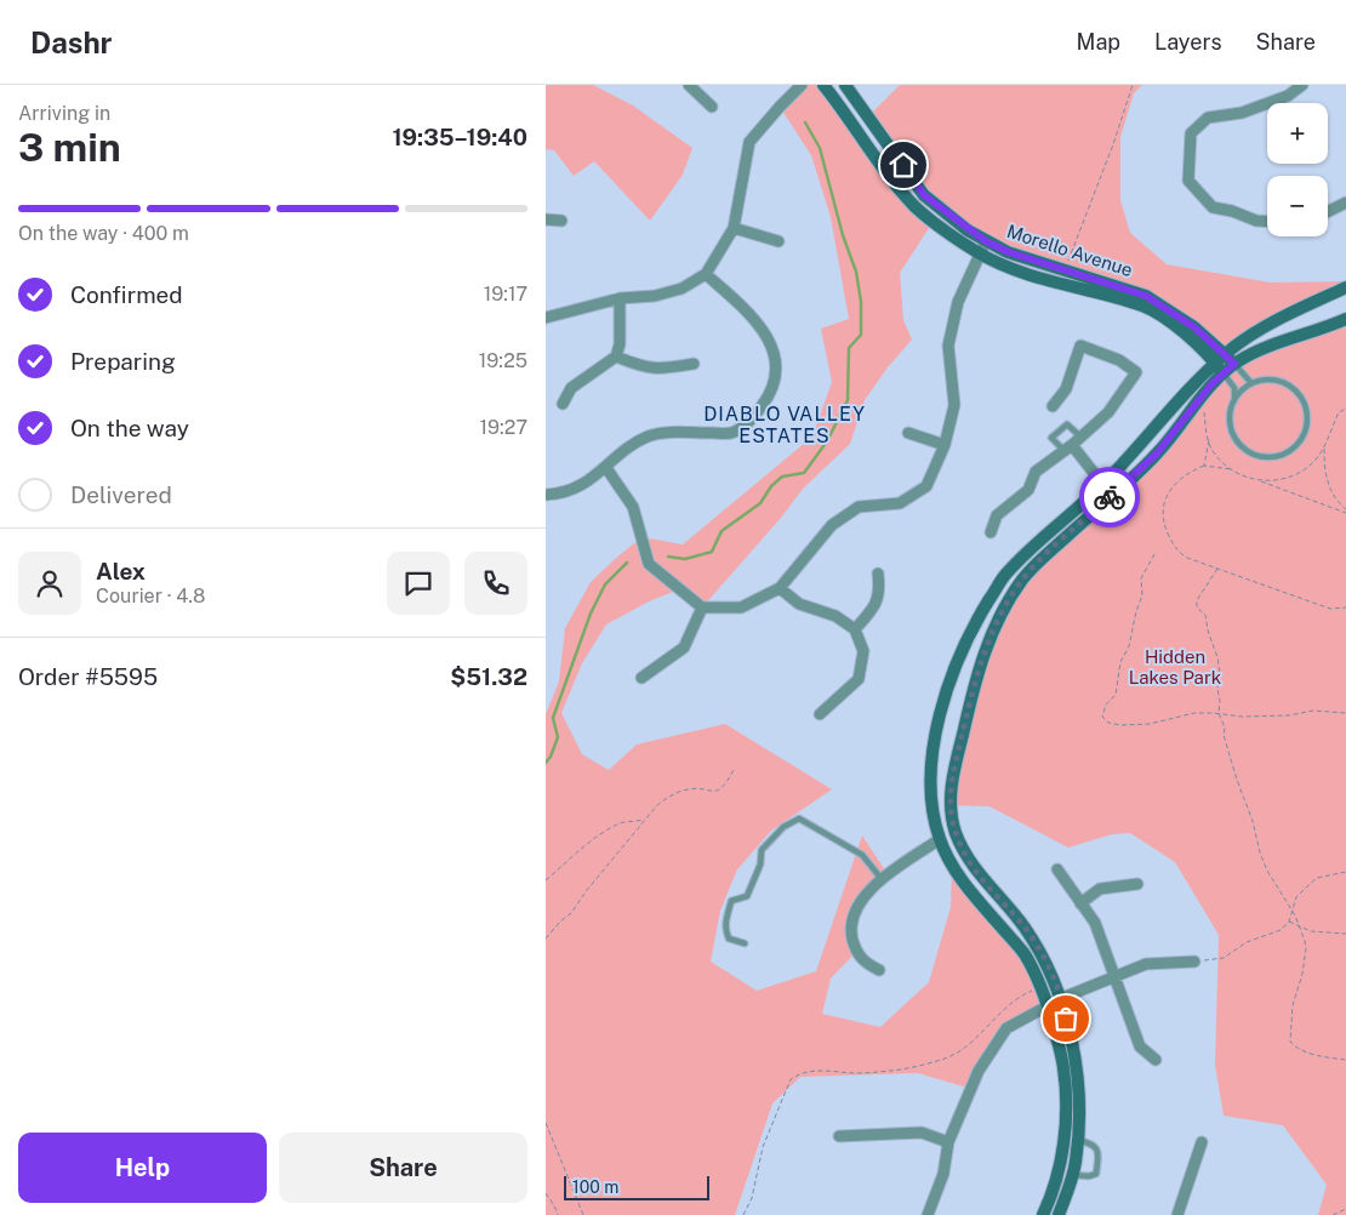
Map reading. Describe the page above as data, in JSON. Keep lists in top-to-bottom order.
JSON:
{
  "streets": {
    "street": ["Morello Avenue"]
  },
  "districts": ["DIABLO VALLEY ESTATES"],
  "parks": ["Hidden Lakes Park"],
  "scale_bar": "100 m",
  "page": {
    "header": "Dashr",
    "nav": ["Map", "Layers", "Share"],
    "heading": ["3 min", "Arriving in", "19:35–19:40"],
    "panel": [
      "Alex",
      "Courier · 4.8",
      "Order #5595",
      "$51.32"
    ],
    "map_buttons": ["+", "−"],
    "bar": "On the way · 400 m",
    "list": [
      ["Confirmed", "19:17"],
      ["Preparing", "19:25"],
      ["On the way", "19:27"],
      "Delivered"
    ],
    "buttons": ["Help", "Share"],
    "scale": "100 m"
  }
}
